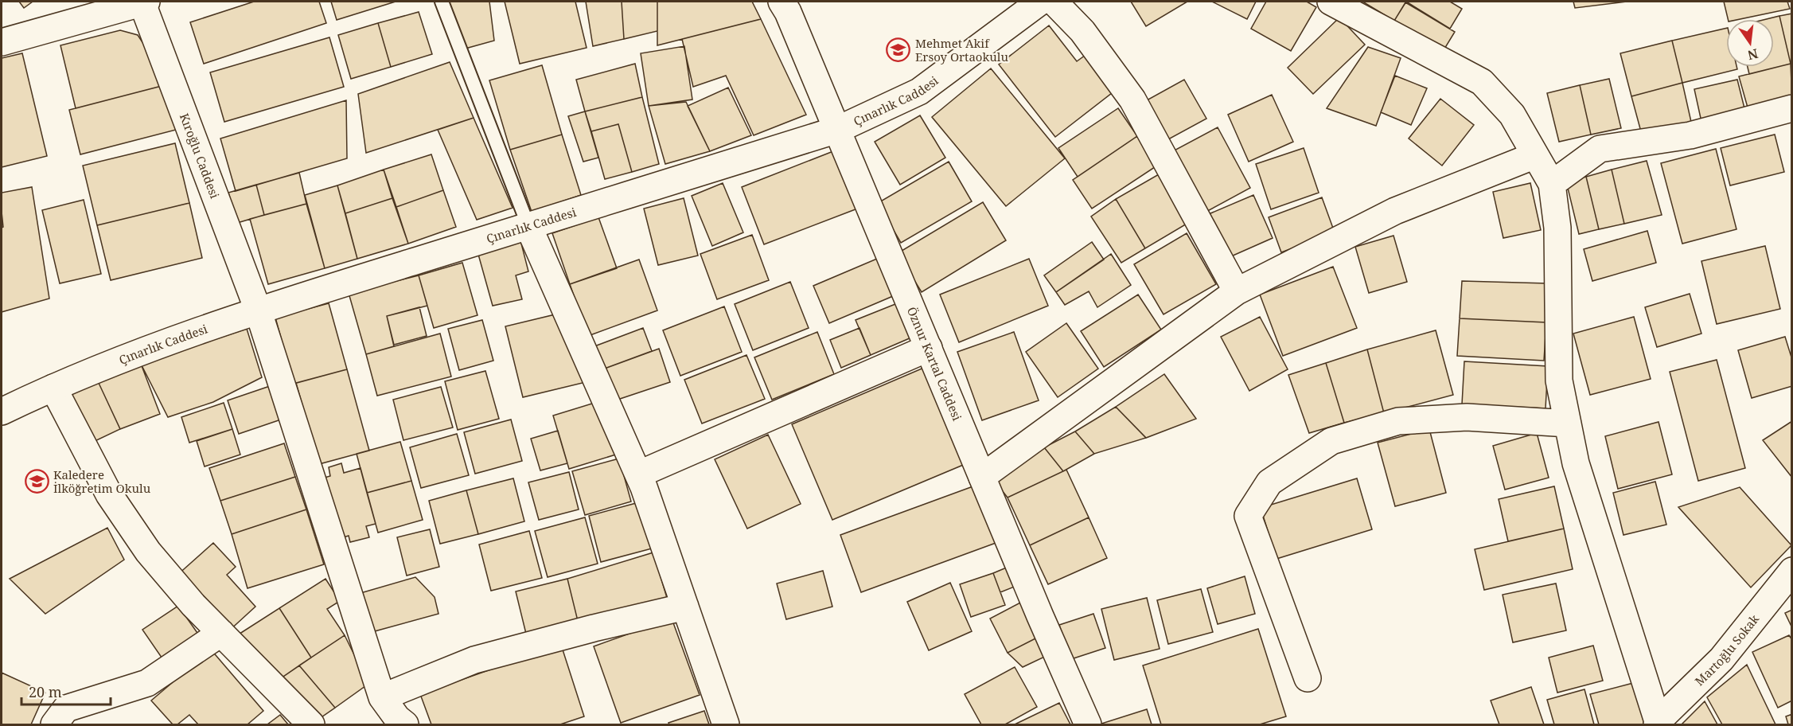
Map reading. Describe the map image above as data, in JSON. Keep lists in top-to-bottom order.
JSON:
{
  "streets": {
    "street": [
      "Çınarlık Caddesi",
      "Kıroğlu Caddesi",
      "Öznur Kartal Caddesi",
      "Martoğlu Sokak"
    ]
  },
  "crossings": [
    ["Çınarlık Caddesi", "Kıroğlu Caddesi"],
    ["Çınarlık Caddesi", "Öznur Kartal Caddesi"]
  ],
  "places": {
    "school or university": ["Mehmet Akif Ersoy Ortaokulu", "Kaledere İlköğretim Okulu"]
  },
  "scale_bar": "20 m",
  "north": "bottom"
}
